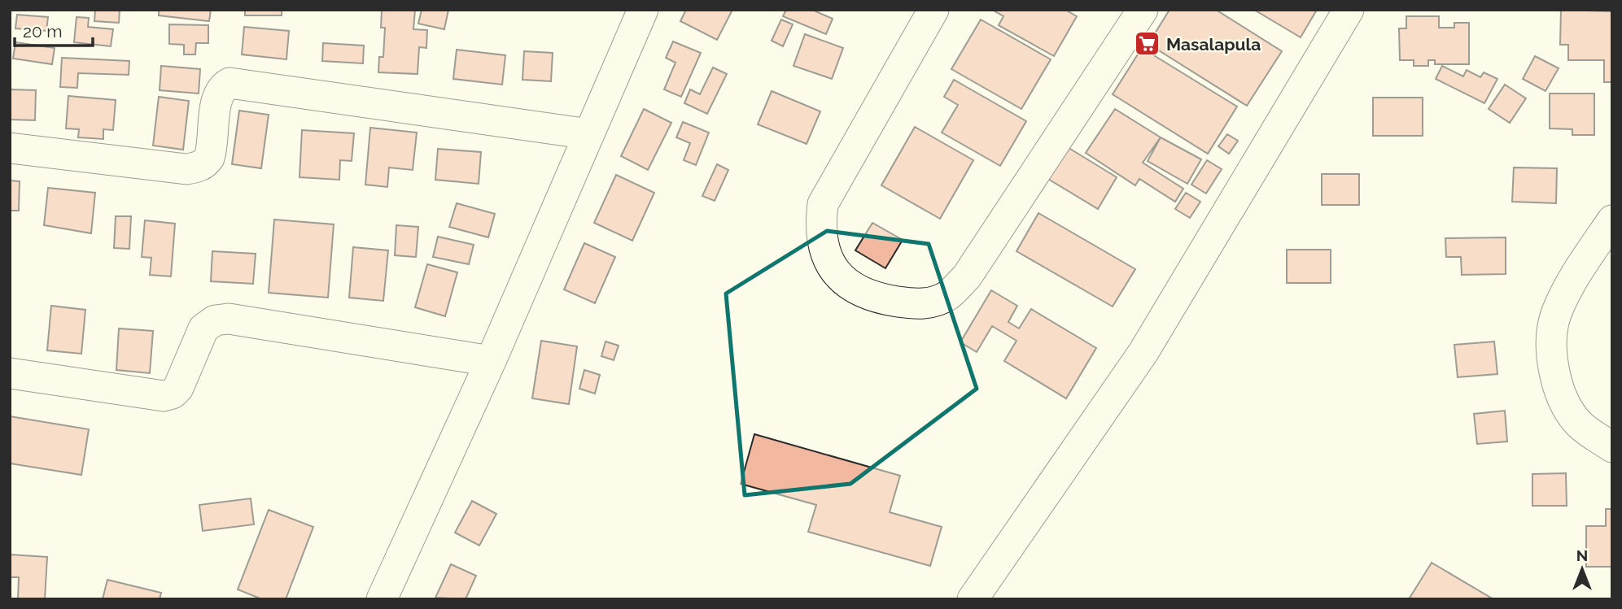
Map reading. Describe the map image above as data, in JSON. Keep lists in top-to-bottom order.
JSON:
{
  "places": {
    "supermarket": ["Masalapula"]
  },
  "scale_bar": "20 m",
  "north": "top"
}
